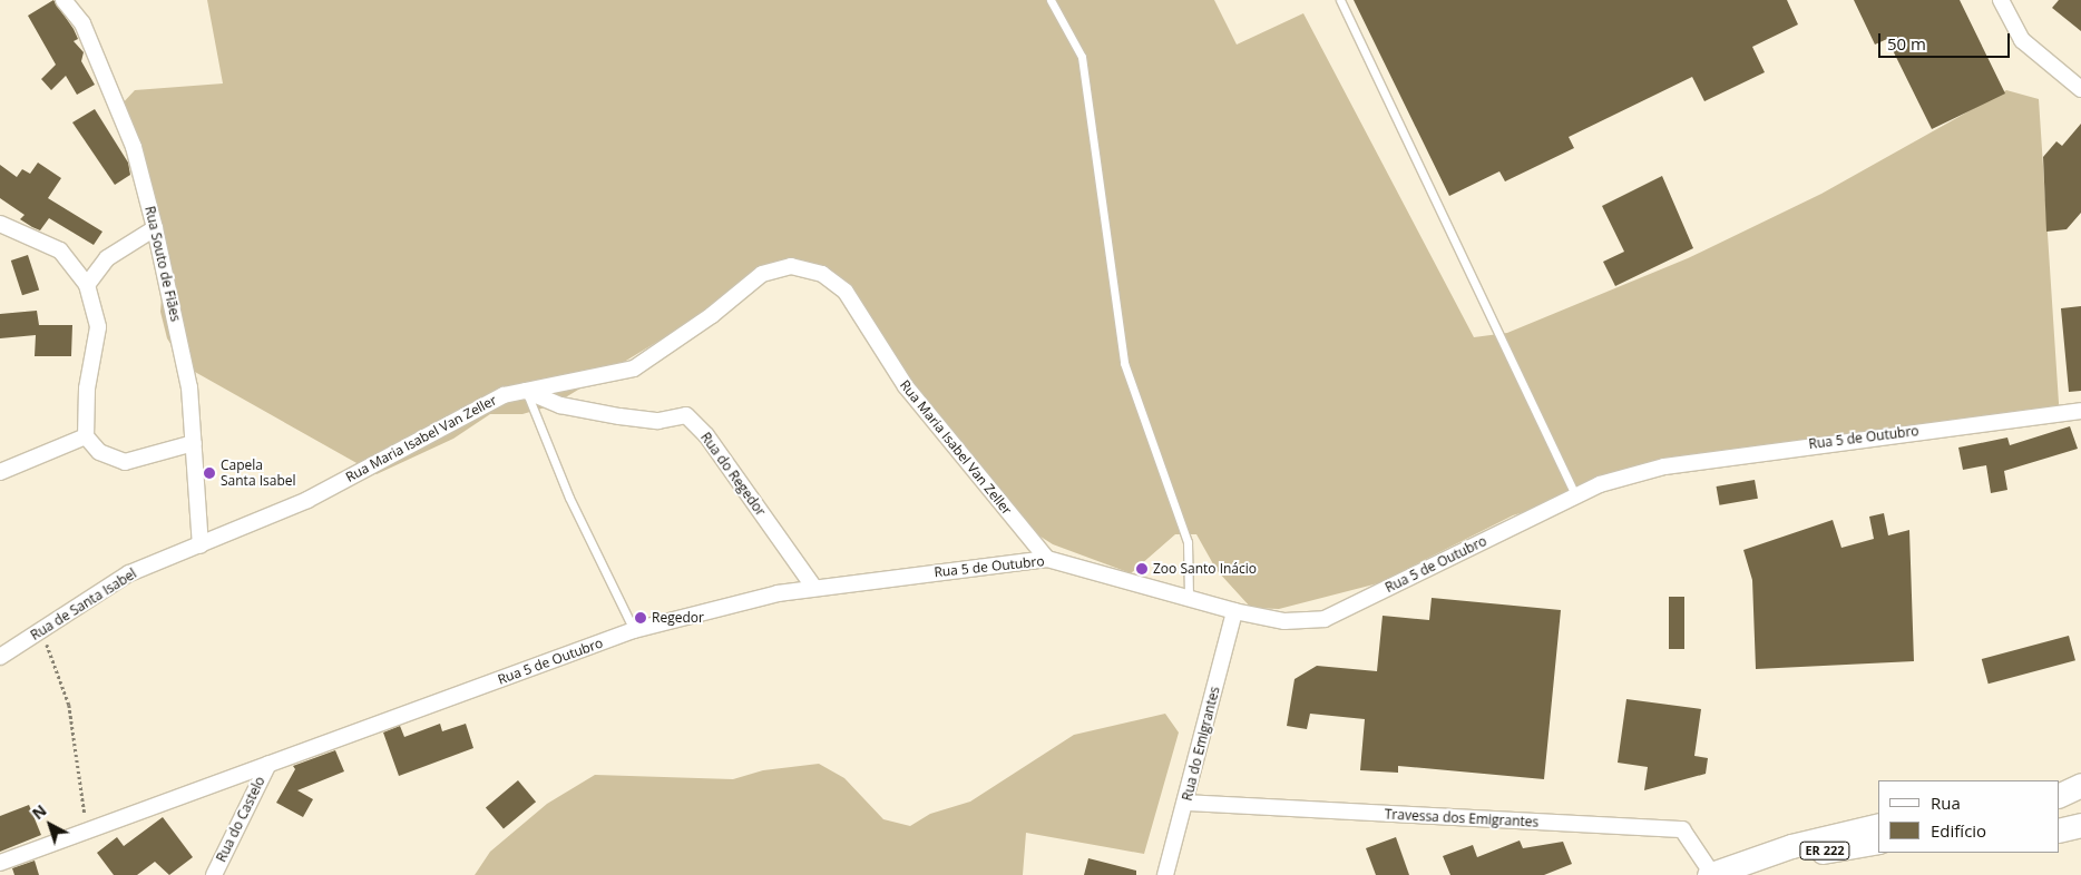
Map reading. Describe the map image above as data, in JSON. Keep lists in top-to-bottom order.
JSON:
{
  "streets": {
    "main road": ["ER 222"],
    "street": [
      "Rua Souto de Fiães",
      "Rua 5 de Outubro",
      "Rua Maria Isabel Van Zeller",
      "Rua do Regedor",
      "Rua de Santa Isabel",
      "Rua do Emigrantes",
      "Travessa dos Emigrantes",
      "Rua do Castelo"
    ]
  },
  "crossings": [
    ["Rua Souto de Fiães", "Rua Maria Isabel Van Zeller"],
    ["Rua Souto de Fiães", "Rua de Santa Isabel"],
    ["Rua 5 de Outubro", "Rua Maria Isabel Van Zeller"],
    ["Rua 5 de Outubro", "Rua do Regedor"],
    ["Rua 5 de Outubro", "Rua do Emigrantes"],
    ["Rua 5 de Outubro", "Rua do Castelo"],
    ["Rua Maria Isabel Van Zeller", "Rua do Regedor"],
    ["Rua Maria Isabel Van Zeller", "Rua de Santa Isabel"],
    ["Rua do Emigrantes", "Travessa dos Emigrantes"],
    ["Travessa dos Emigrantes", "ER 222"]
  ],
  "places": ["Capela Santa Isabel", "Zoo Santo Inácio", "Regedor"],
  "legend": ["Rua", "Edifício"],
  "scale_bar": "50 m",
  "north": "top left"
}
